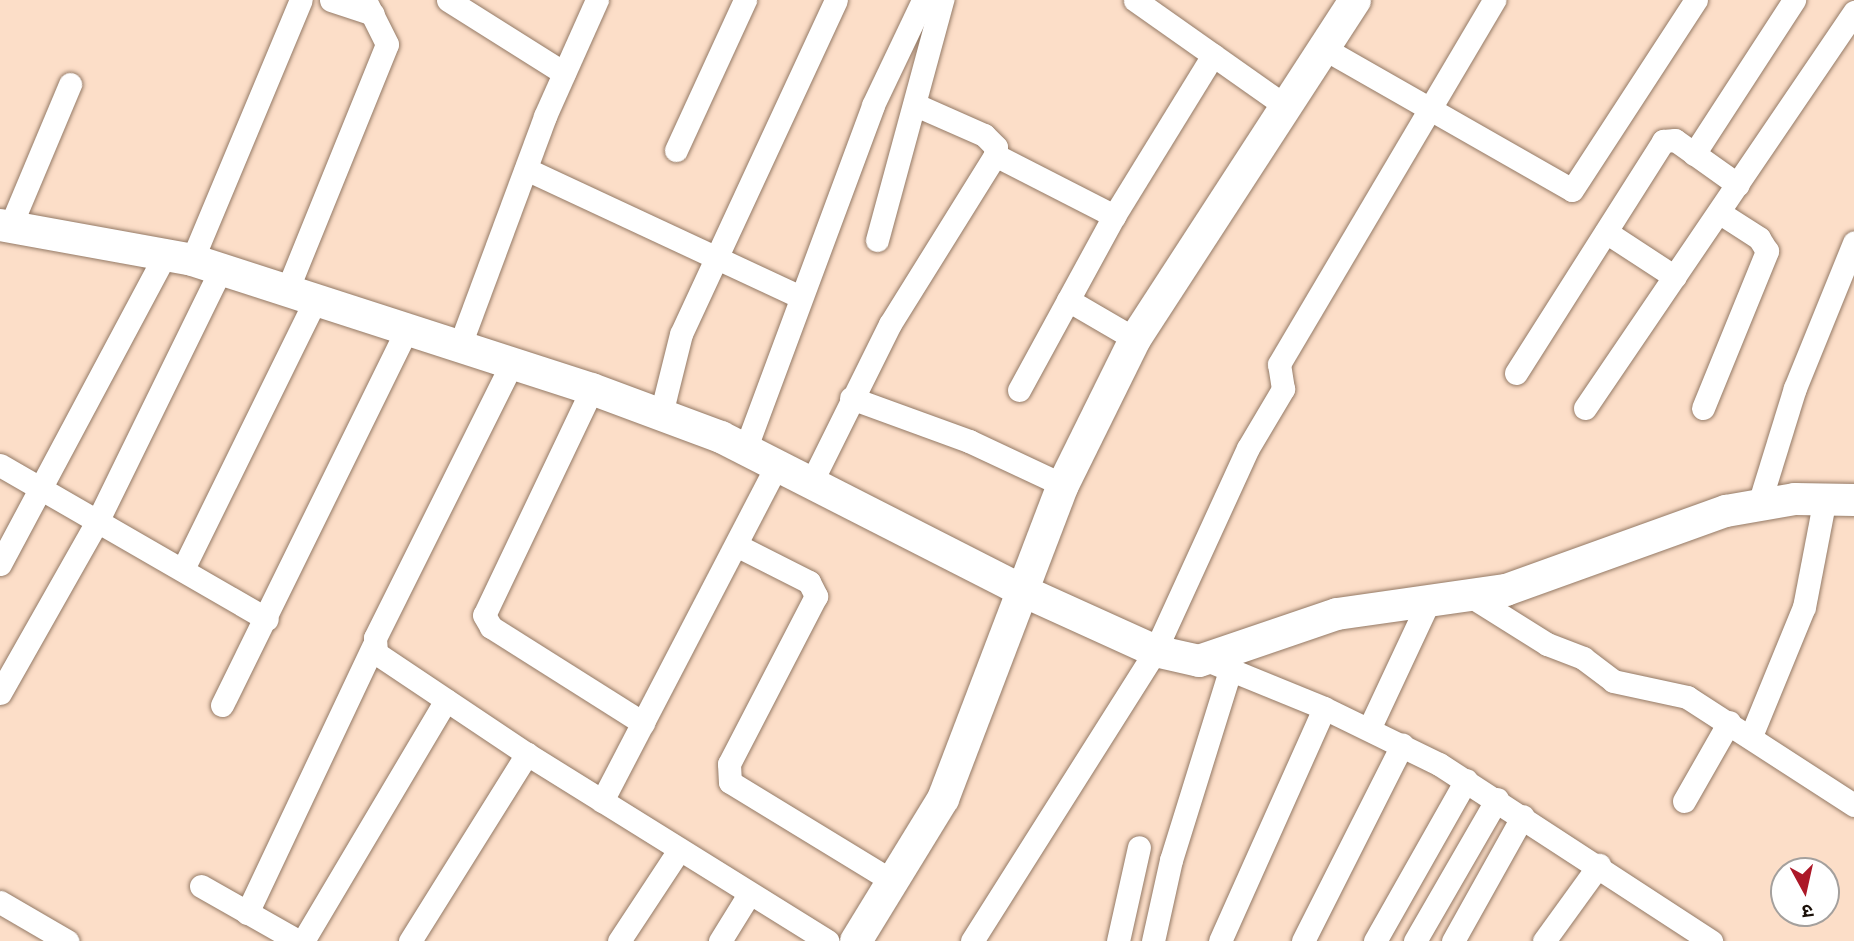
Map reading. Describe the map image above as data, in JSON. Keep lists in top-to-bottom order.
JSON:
{
  "north": "bottom"
}
